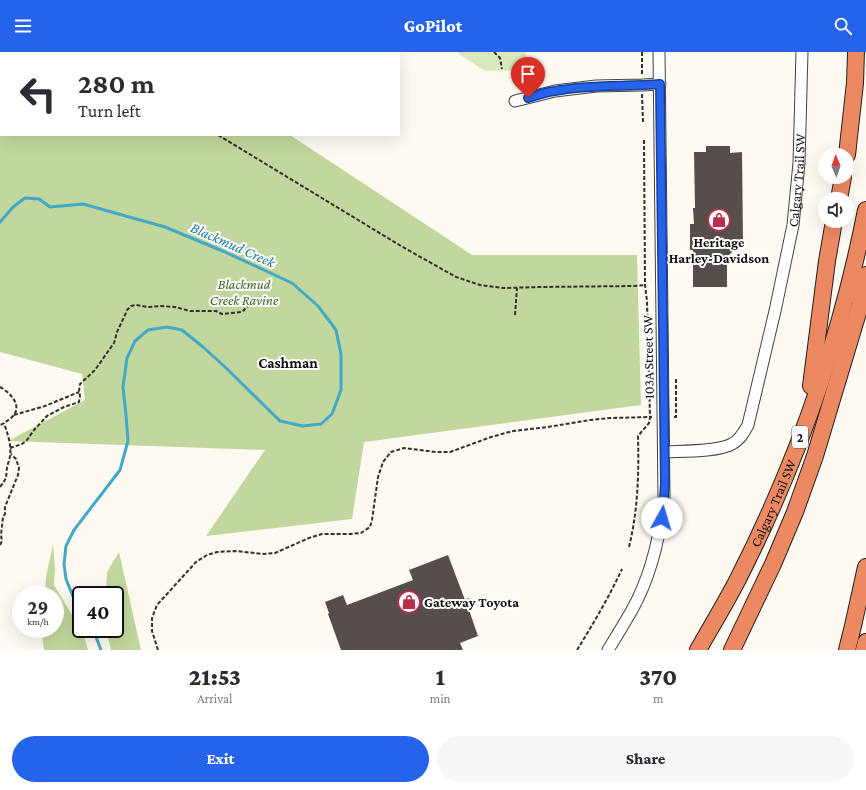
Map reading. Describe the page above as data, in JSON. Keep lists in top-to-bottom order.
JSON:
{
  "streets": {
    "highway": ["Calgary Trail SW", "2"],
    "street": ["103A Street SW"]
  },
  "crossings": [
    ["Calgary Trail SW", "103A Street SW"]
  ],
  "districts": ["Cashman"],
  "water": ["Blackmud Creek"],
  "parks": ["Blackmud Creek Ravine"],
  "places": {
    "shop": ["Heritage Harley-Davidson", "Gateway Toyota"]
  },
  "north": "top",
  "page": {
    "header": "GoPilot",
    "turn": ["280 m", "Turn left"],
    "speed": "29 km/h",
    "limit": "40",
    "eta": [
      "21:53",
      "Arrival",
      "1",
      "min",
      "370",
      "m"
    ],
    "buttons": ["Exit", "Share"]
  }
}
